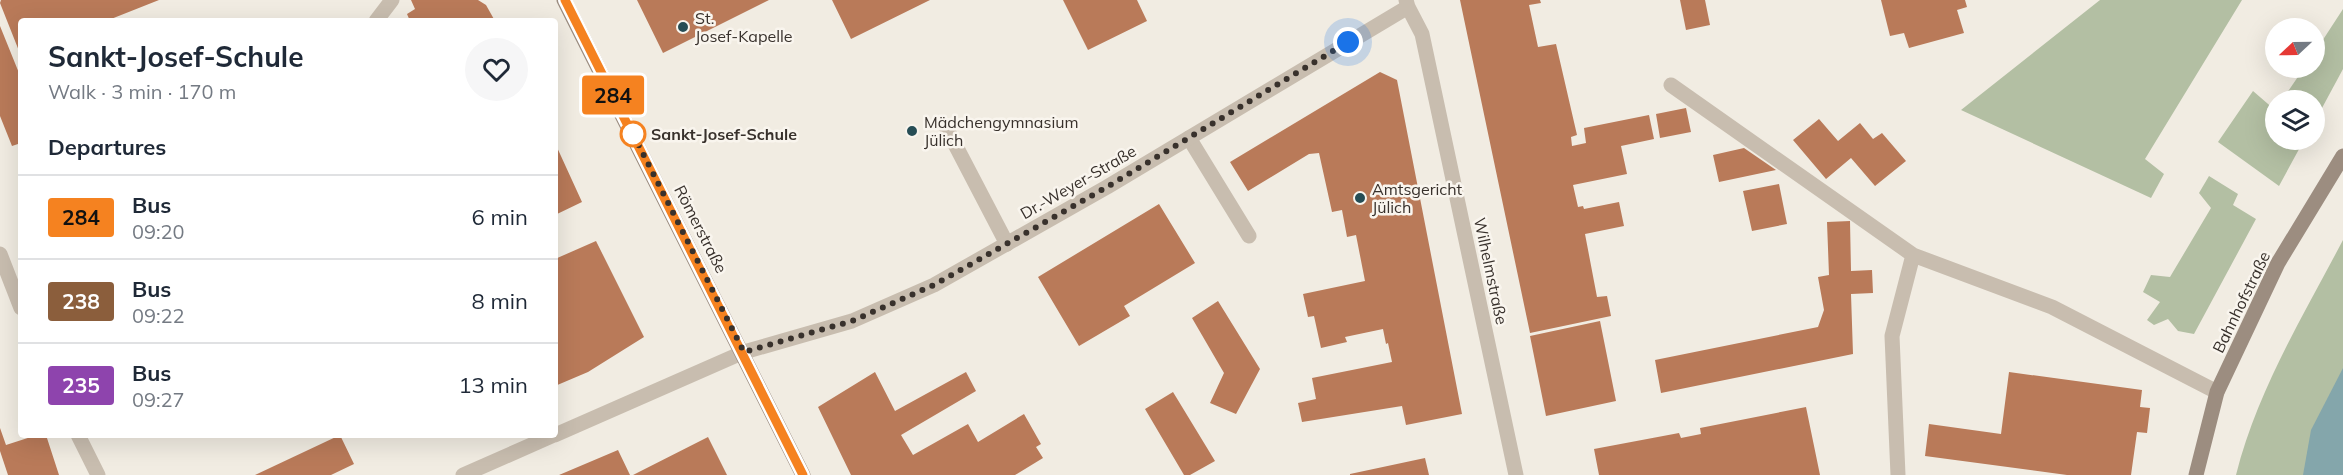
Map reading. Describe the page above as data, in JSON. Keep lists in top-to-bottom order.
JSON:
{
  "streets": {
    "main road": ["Römerstraße", "Bahnhofstraße"],
    "street": ["Dr.-Weyer-Straße", "Wilhelmstraße"]
  },
  "crossings": [
    ["Dr.-Weyer-Straße", "Römerstraße"],
    ["Dr.-Weyer-Straße", "Wilhelmstraße"]
  ],
  "places": [
    "St. Josef-Kapelle",
    "Mädchengymnasium Jülich",
    "Sankt-Josef-Schule",
    "Amtsgericht Jülich"
  ],
  "lines": ["bus line 284"],
  "north": "left",
  "page": {
    "on_map": "284",
    "heading": [
      ["Sankt-Josef-Schule", "Walk · 3 min · 170 m"],
      "Departures"
    ],
    "list": [
      {
        "mark": "284",
        "name": "Bus",
        "note": "09:20",
        "value": "6 min"
      },
      {
        "mark": "238",
        "name": "Bus",
        "note": "09:22",
        "value": "8 min"
      },
      {
        "mark": "235",
        "name": "Bus",
        "note": "09:27",
        "value": "13 min"
      }
    ]
  }
}
